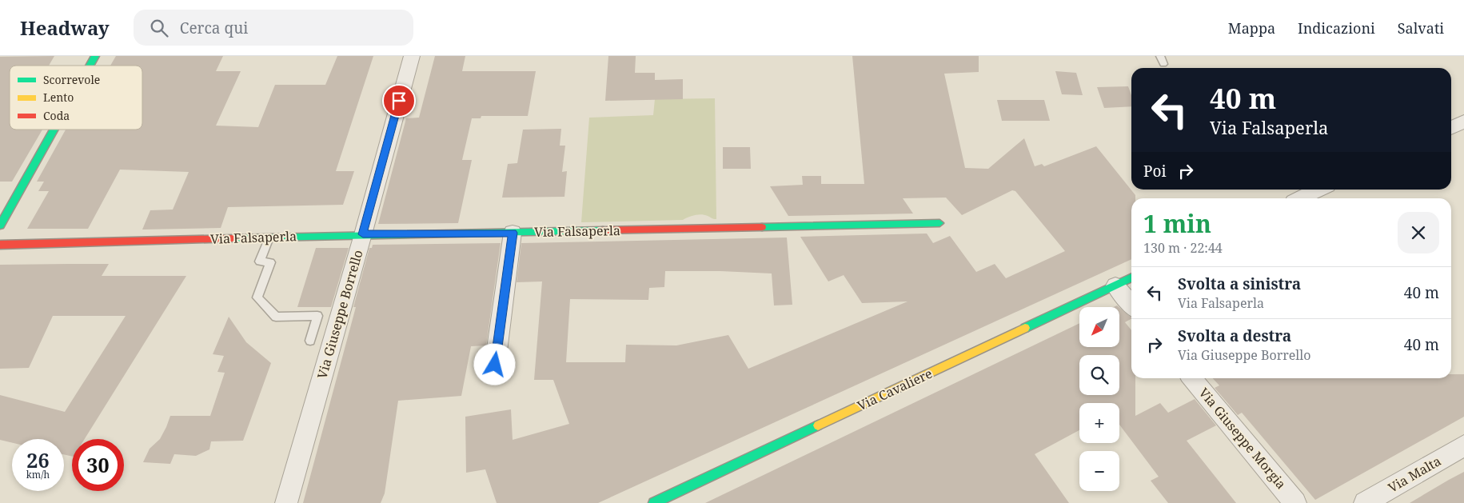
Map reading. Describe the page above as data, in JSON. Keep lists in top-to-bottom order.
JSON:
{
  "streets": {
    "street": [
      "Via Falsaperla",
      "Via Giuseppe Borrello",
      "Via Cavaliere",
      "Via Giuseppe Morgia",
      "Via Malta"
    ]
  },
  "crossings": [
    ["Via Falsaperla", "Via Giuseppe Borrello"]
  ],
  "legend": ["Scorrevole", "Lento", "Coda"],
  "north": "bottom left",
  "page": {
    "header": "Headway",
    "search": "Cerca qui",
    "nav": ["Mappa", "Indicazioni", "Salvati"],
    "turn": ["40 m", "Via Falsaperla"],
    "then": "Poi",
    "heading": ["1 min", "130 m · 22:44"],
    "list": [
      {
        "name": "Svolta a sinistra",
        "note": "Via Falsaperla",
        "value": "40 m"
      },
      {
        "name": "Svolta a destra",
        "note": "Via Giuseppe Borrello",
        "value": "40 m"
      }
    ],
    "map_buttons": ["+", "−"],
    "speed": "26 km/h",
    "limit": "30"
  }
}
